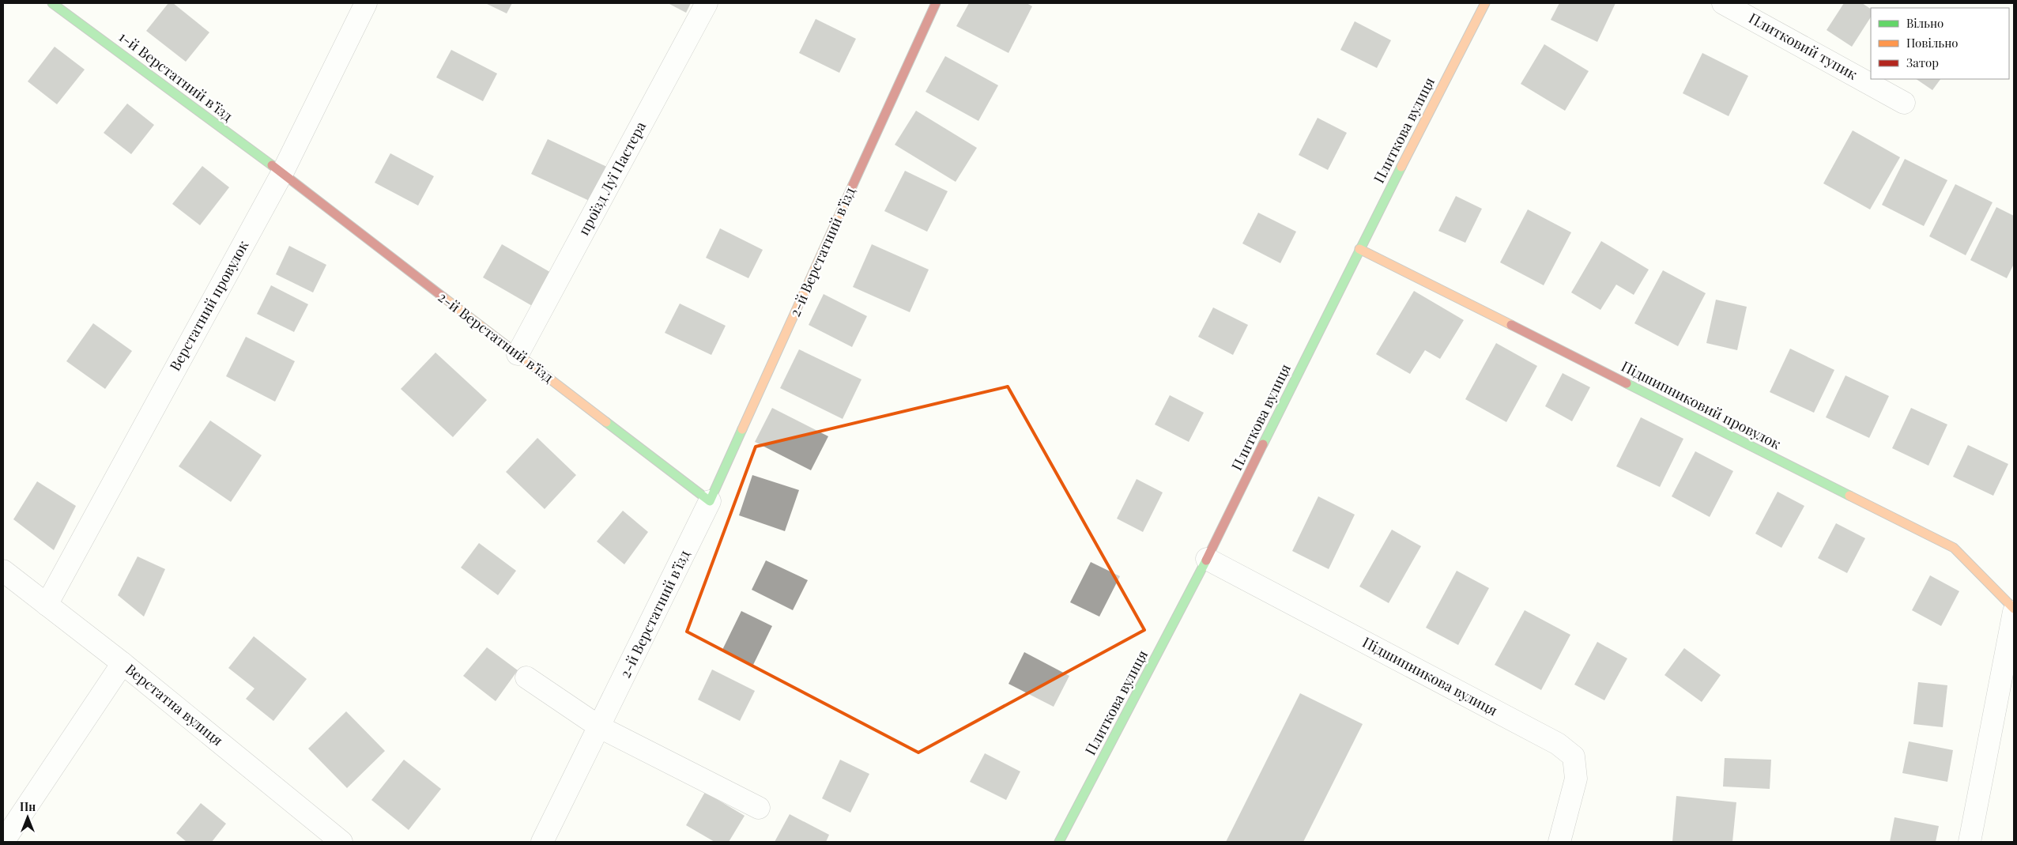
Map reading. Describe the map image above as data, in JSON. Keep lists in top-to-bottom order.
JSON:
{
  "streets": {
    "street": [
      "Плитковий тупик",
      "1-й Верстатний в’їзд",
      "Плиткова вулиця",
      "проїзд Луї Пастера",
      "2-й Верстатний в’їзд",
      "Верстатний провулок",
      "Підшипниковий провулок",
      "Підшипникова вулиця",
      "Верстатна вулиця"
    ]
  },
  "crossings": [
    ["1-й Верстатний в’їзд", "2-й Верстатний в’їзд"],
    ["1-й Верстатний в’їзд", "Верстатний провулок"],
    ["Плиткова вулиця", "Підшипниковий провулок"],
    ["Плиткова вулиця", "Підшипникова вулиця"],
    ["проїзд Луї Пастера", "2-й Верстатний в’їзд"],
    ["2-й Верстатний в’їзд", "Верстатний провулок"],
    ["Верстатний провулок", "Верстатна вулиця"]
  ],
  "legend": ["Вільно", "Повільно", "Затор"],
  "north": "top"
}
